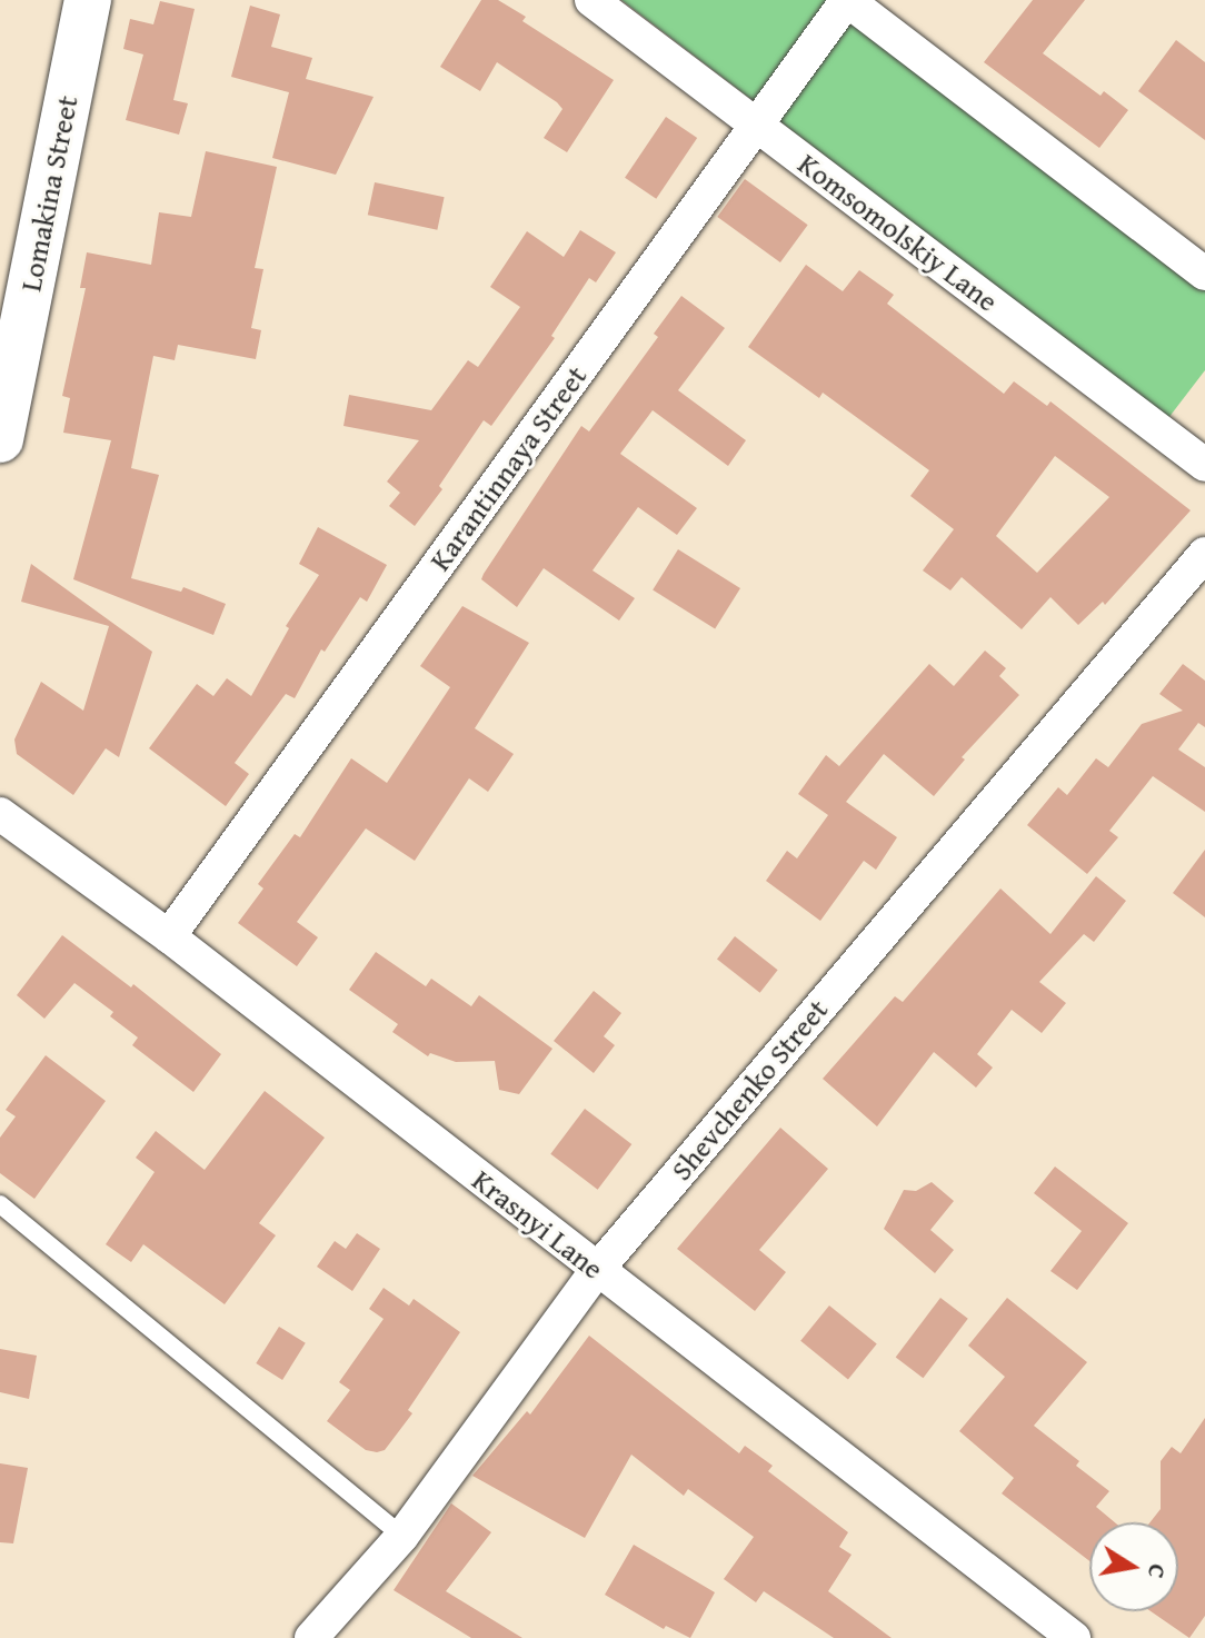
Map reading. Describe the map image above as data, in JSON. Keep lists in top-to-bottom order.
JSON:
{
  "streets": {
    "street": [
      "Lomakina Street",
      "Komsomolskiy Lane",
      "Karantinnaya Street",
      "Shevchenko Street",
      "Krasnyi Lane"
    ]
  },
  "crossings": [
    ["Komsomolskiy Lane", "Karantinnaya Street"],
    ["Karantinnaya Street", "Krasnyi Lane"],
    ["Shevchenko Street", "Krasnyi Lane"]
  ],
  "north": "right"
}
